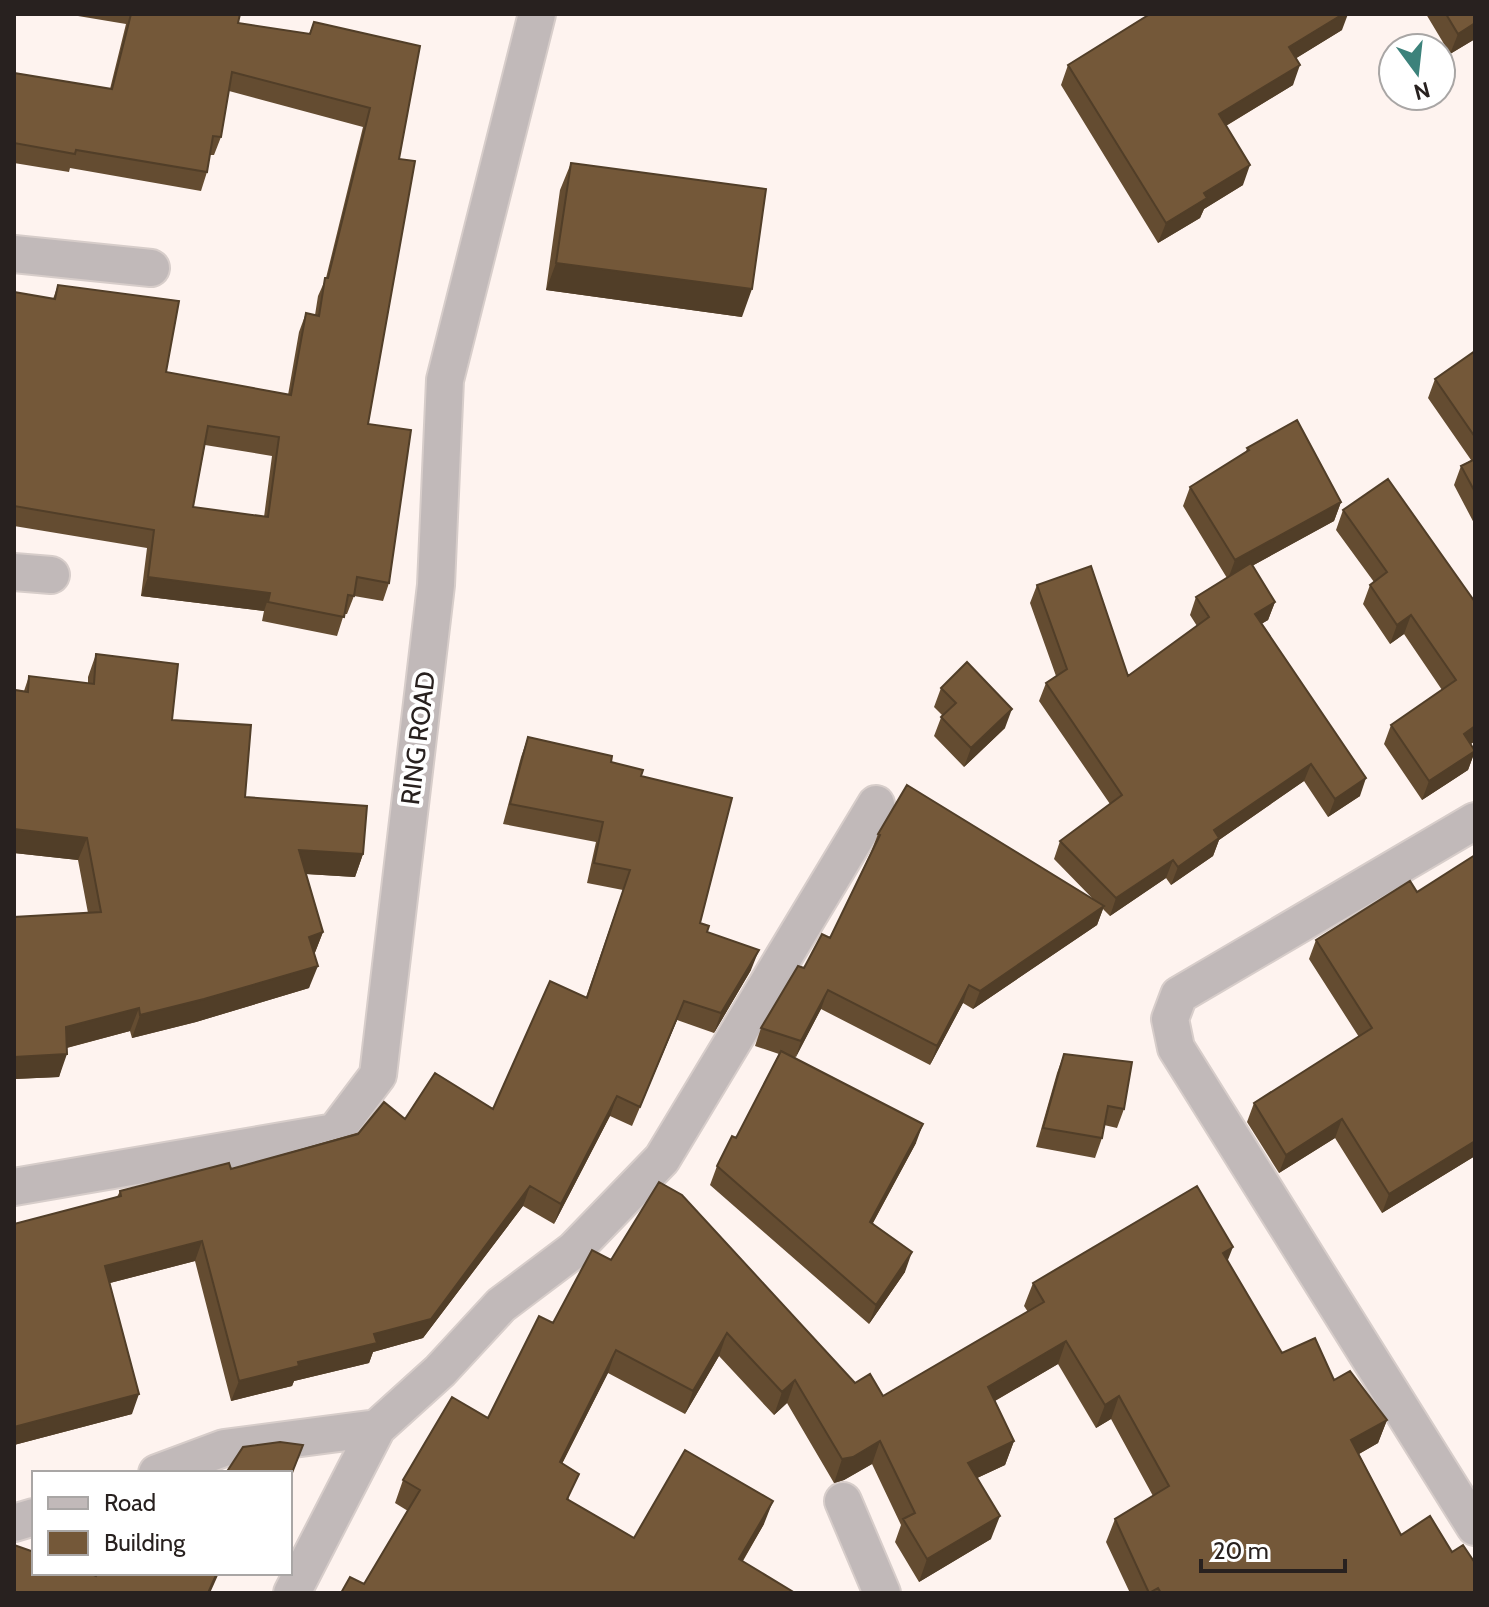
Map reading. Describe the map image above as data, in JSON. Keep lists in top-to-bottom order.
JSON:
{
  "streets": {
    "street": ["RING ROAD"]
  },
  "legend": ["Road", "Building"],
  "scale_bar": "20 m",
  "north": "bottom"
}
